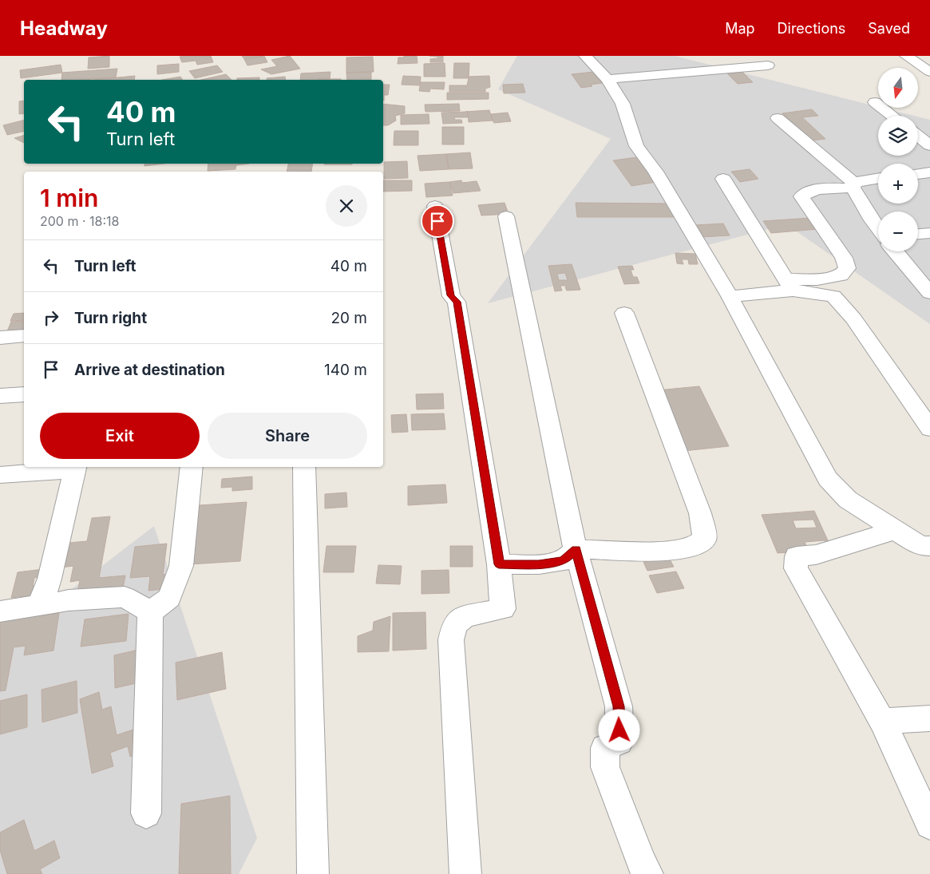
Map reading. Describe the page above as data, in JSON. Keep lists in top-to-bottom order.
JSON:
{
  "north": "bottom",
  "page": {
    "header": "Headway",
    "nav": ["Map", "Directions", "Saved"],
    "map_buttons": ["+", "−"],
    "turn": ["40 m", "Turn left"],
    "heading": ["1 min", "200 m · 18:18"],
    "list": [
      {
        "name": "Turn left",
        "value": "40 m"
      },
      {
        "name": "Turn right",
        "value": "20 m"
      },
      {
        "name": "Arrive at destination",
        "value": "140 m"
      }
    ],
    "buttons": ["Exit", "Share"]
  }
}
